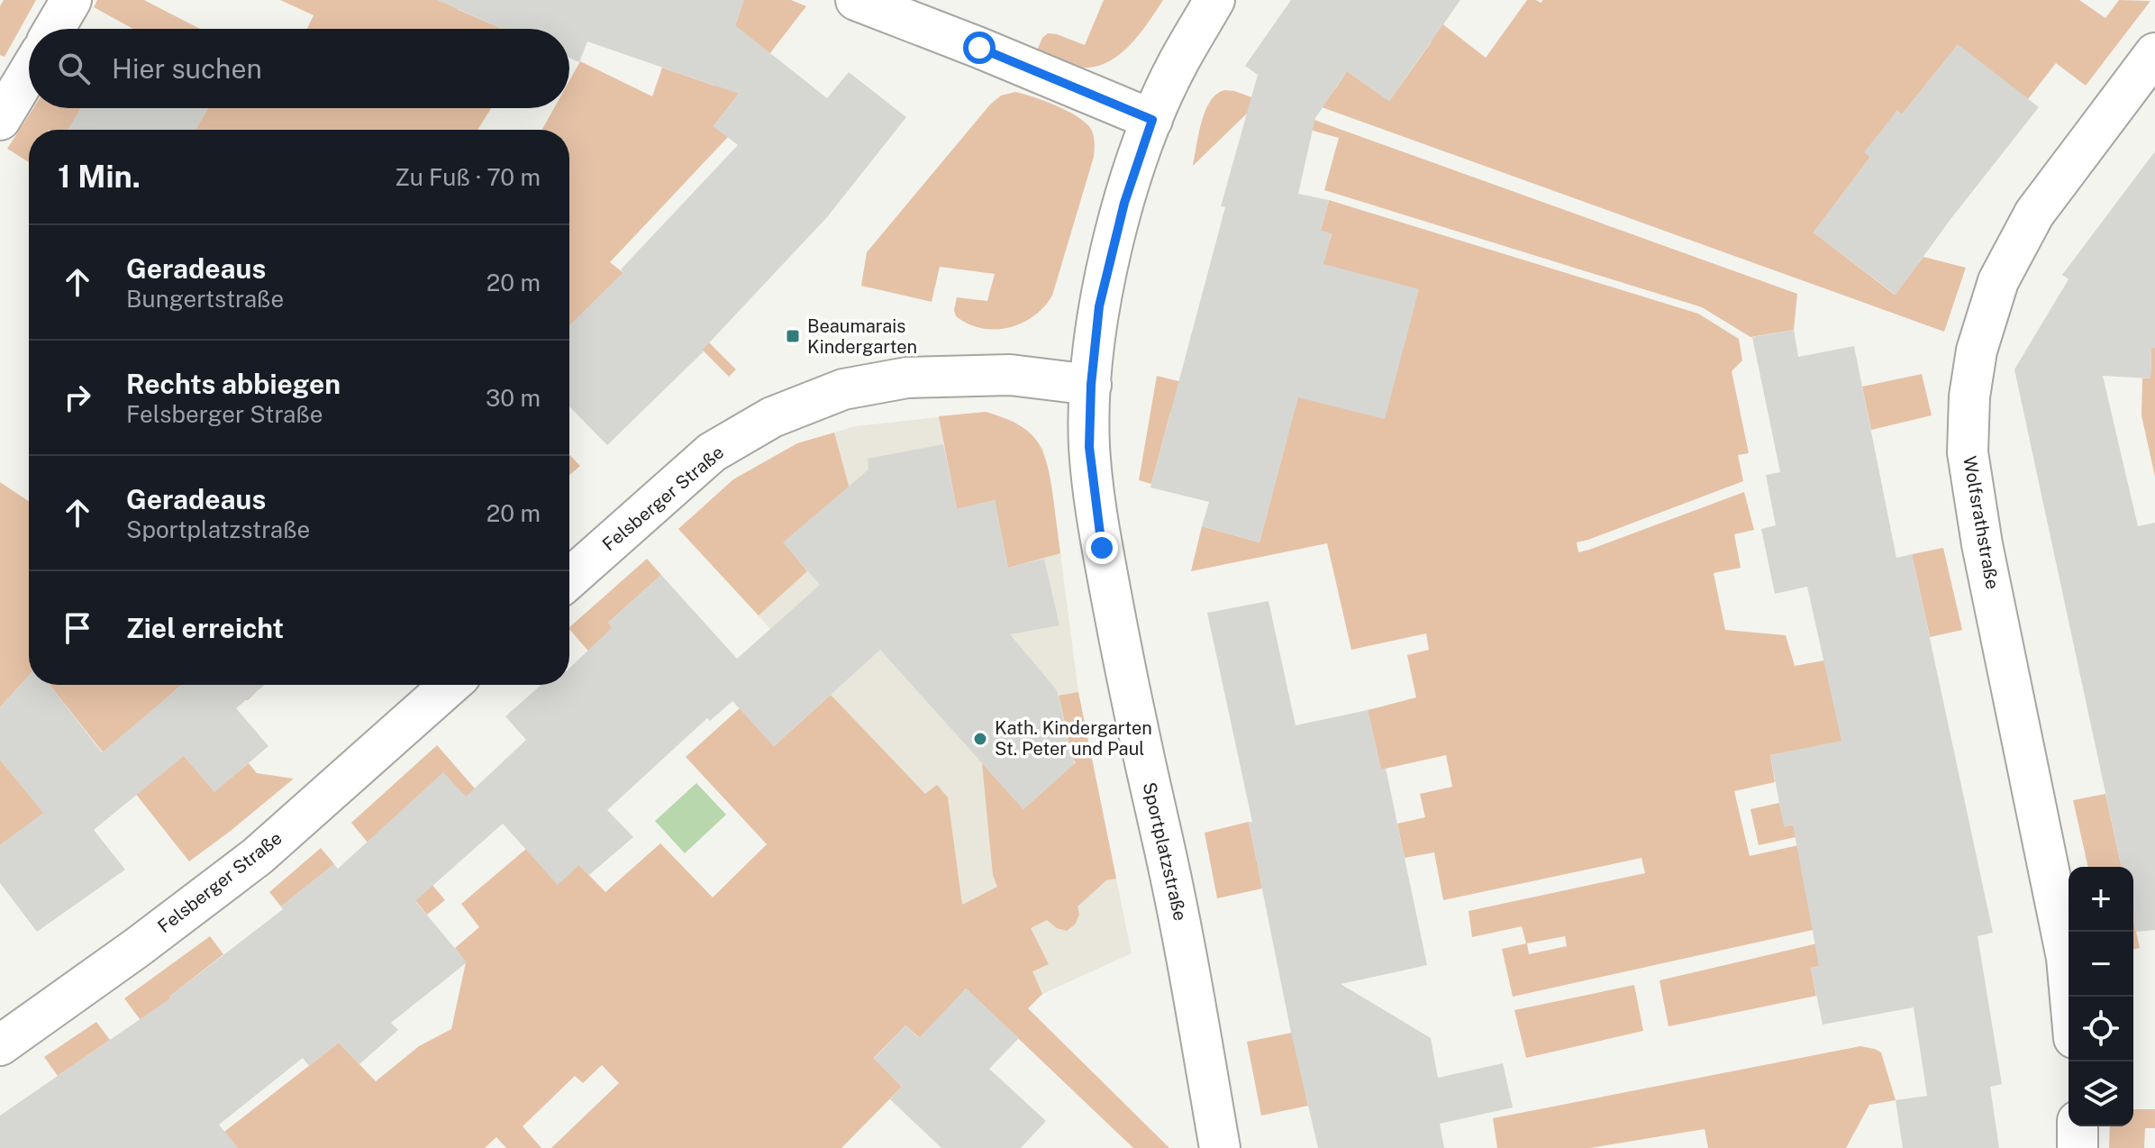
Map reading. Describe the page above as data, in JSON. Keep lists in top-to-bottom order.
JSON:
{
  "streets": {
    "street": ["Felsberger Straße", "Wolfsrathstraße", "Sportplatzstraße"]
  },
  "crossings": [
    ["Felsberger Straße", "Sportplatzstraße"]
  ],
  "places": {
    "transit": ["Beaumarais Kindergarten"],
    "other": ["Kath. Kindergarten St. Peter und Paul"]
  },
  "page": {
    "search": "Hier suchen",
    "heading": ["1 Min.", "Zu Fuß · 70 m"],
    "list": [
      ["Geradeaus", "Bungertstraße", "20 m"],
      ["Rechts abbiegen", "Felsberger Straße", "30 m"],
      ["Geradeaus", "Sportplatzstraße", "20 m"],
      "Ziel erreicht"
    ],
    "map_buttons": ["+", "−"]
  }
}
